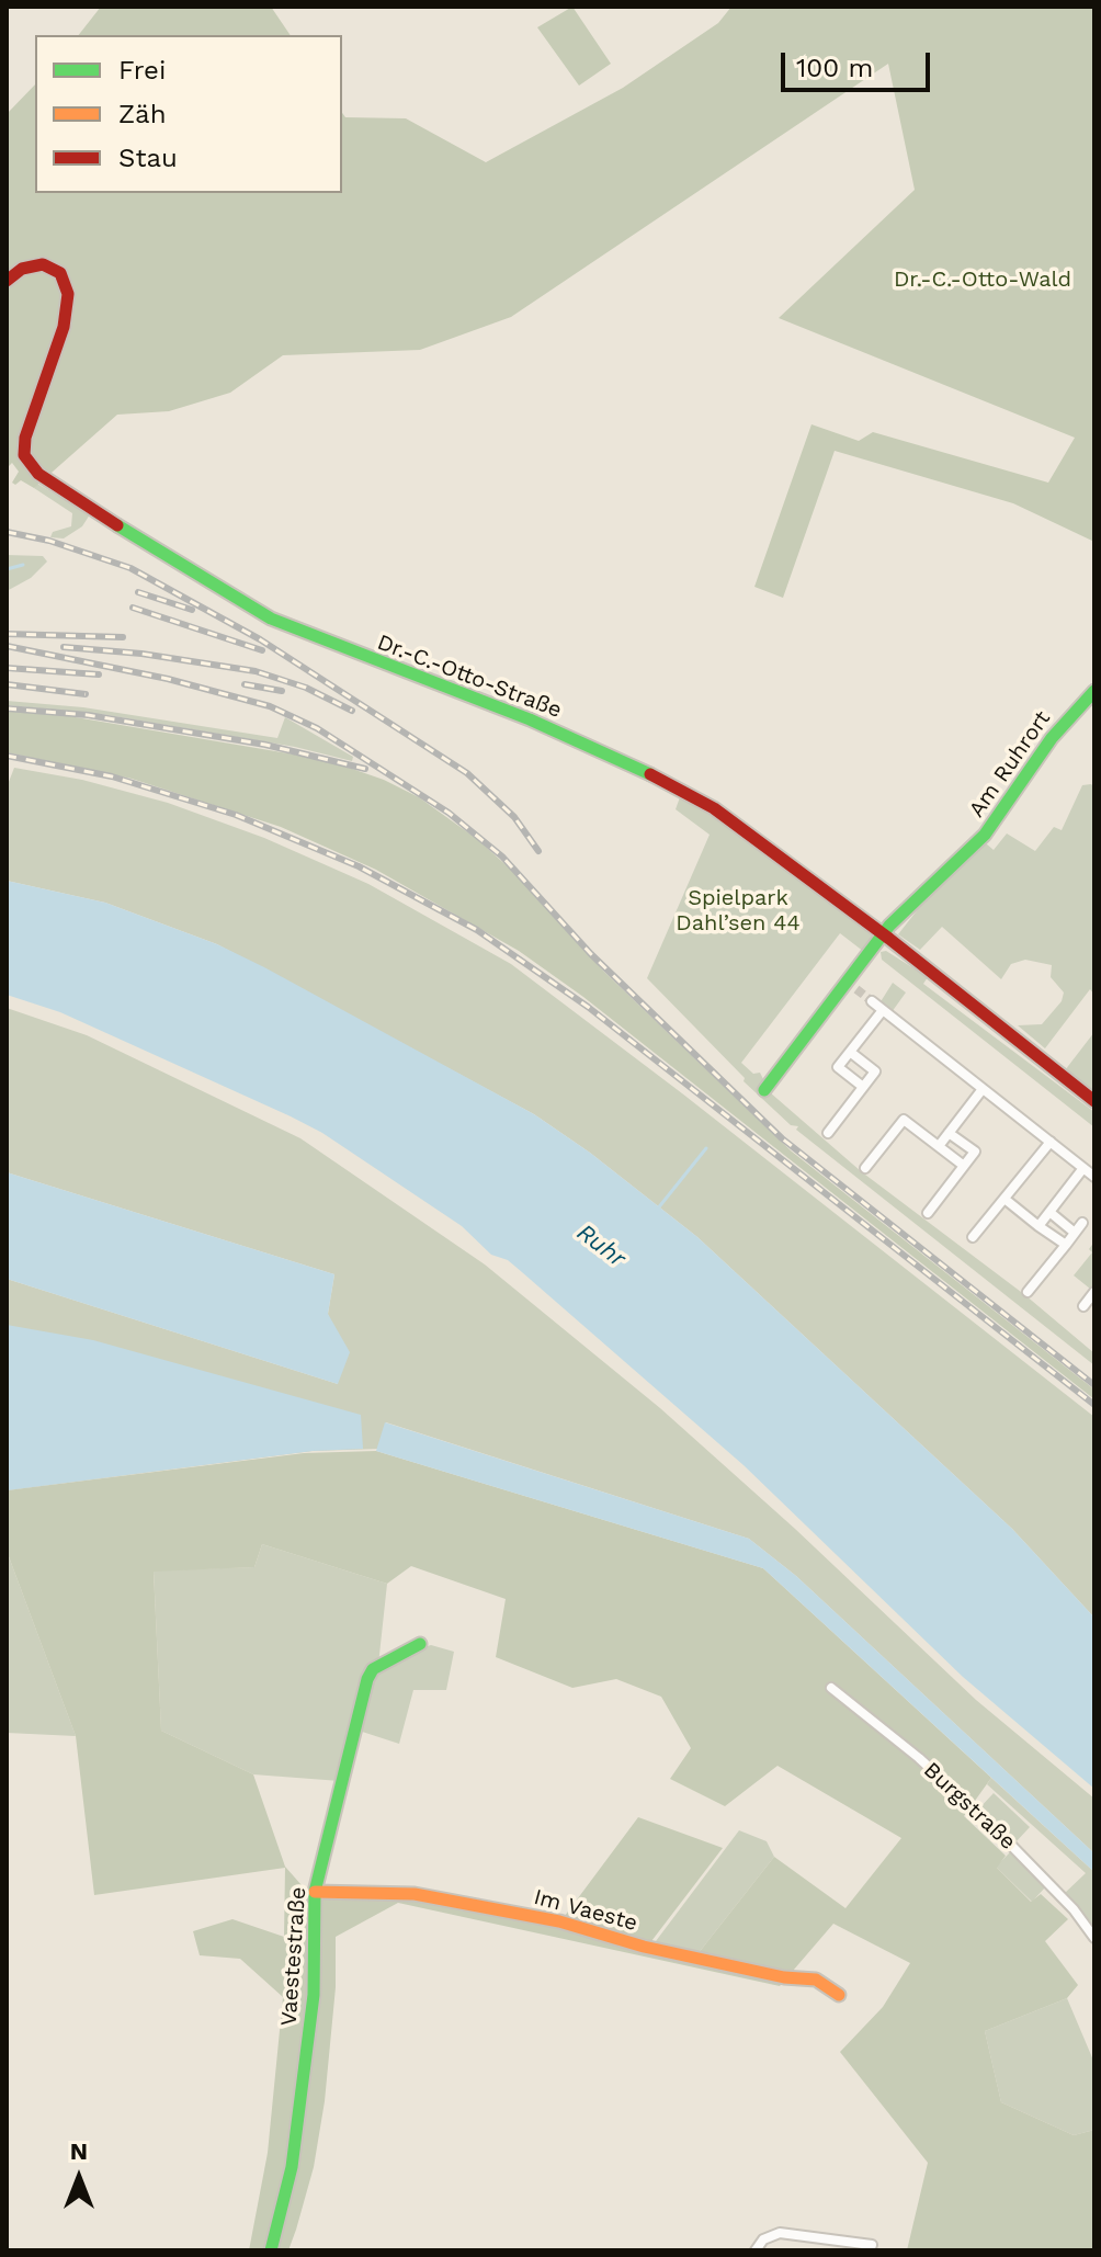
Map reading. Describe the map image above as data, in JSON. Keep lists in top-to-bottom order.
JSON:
{
  "streets": {
    "street": [
      "Dr.-C.-Otto-Straße",
      "Am Ruhrort",
      "Burgstraße",
      "Im Vaeste",
      "Vaestestraße"
    ]
  },
  "crossings": [
    ["Dr.-C.-Otto-Straße", "Am Ruhrort"],
    ["Im Vaeste", "Vaestestraße"]
  ],
  "water": ["Ruhr"],
  "parks": ["Dr.-C.-Otto-Wald", "Spielpark Dahl’sen 44"],
  "legend": ["Frei", "Zäh", "Stau"],
  "scale_bar": "100 m",
  "north": "top"
}
